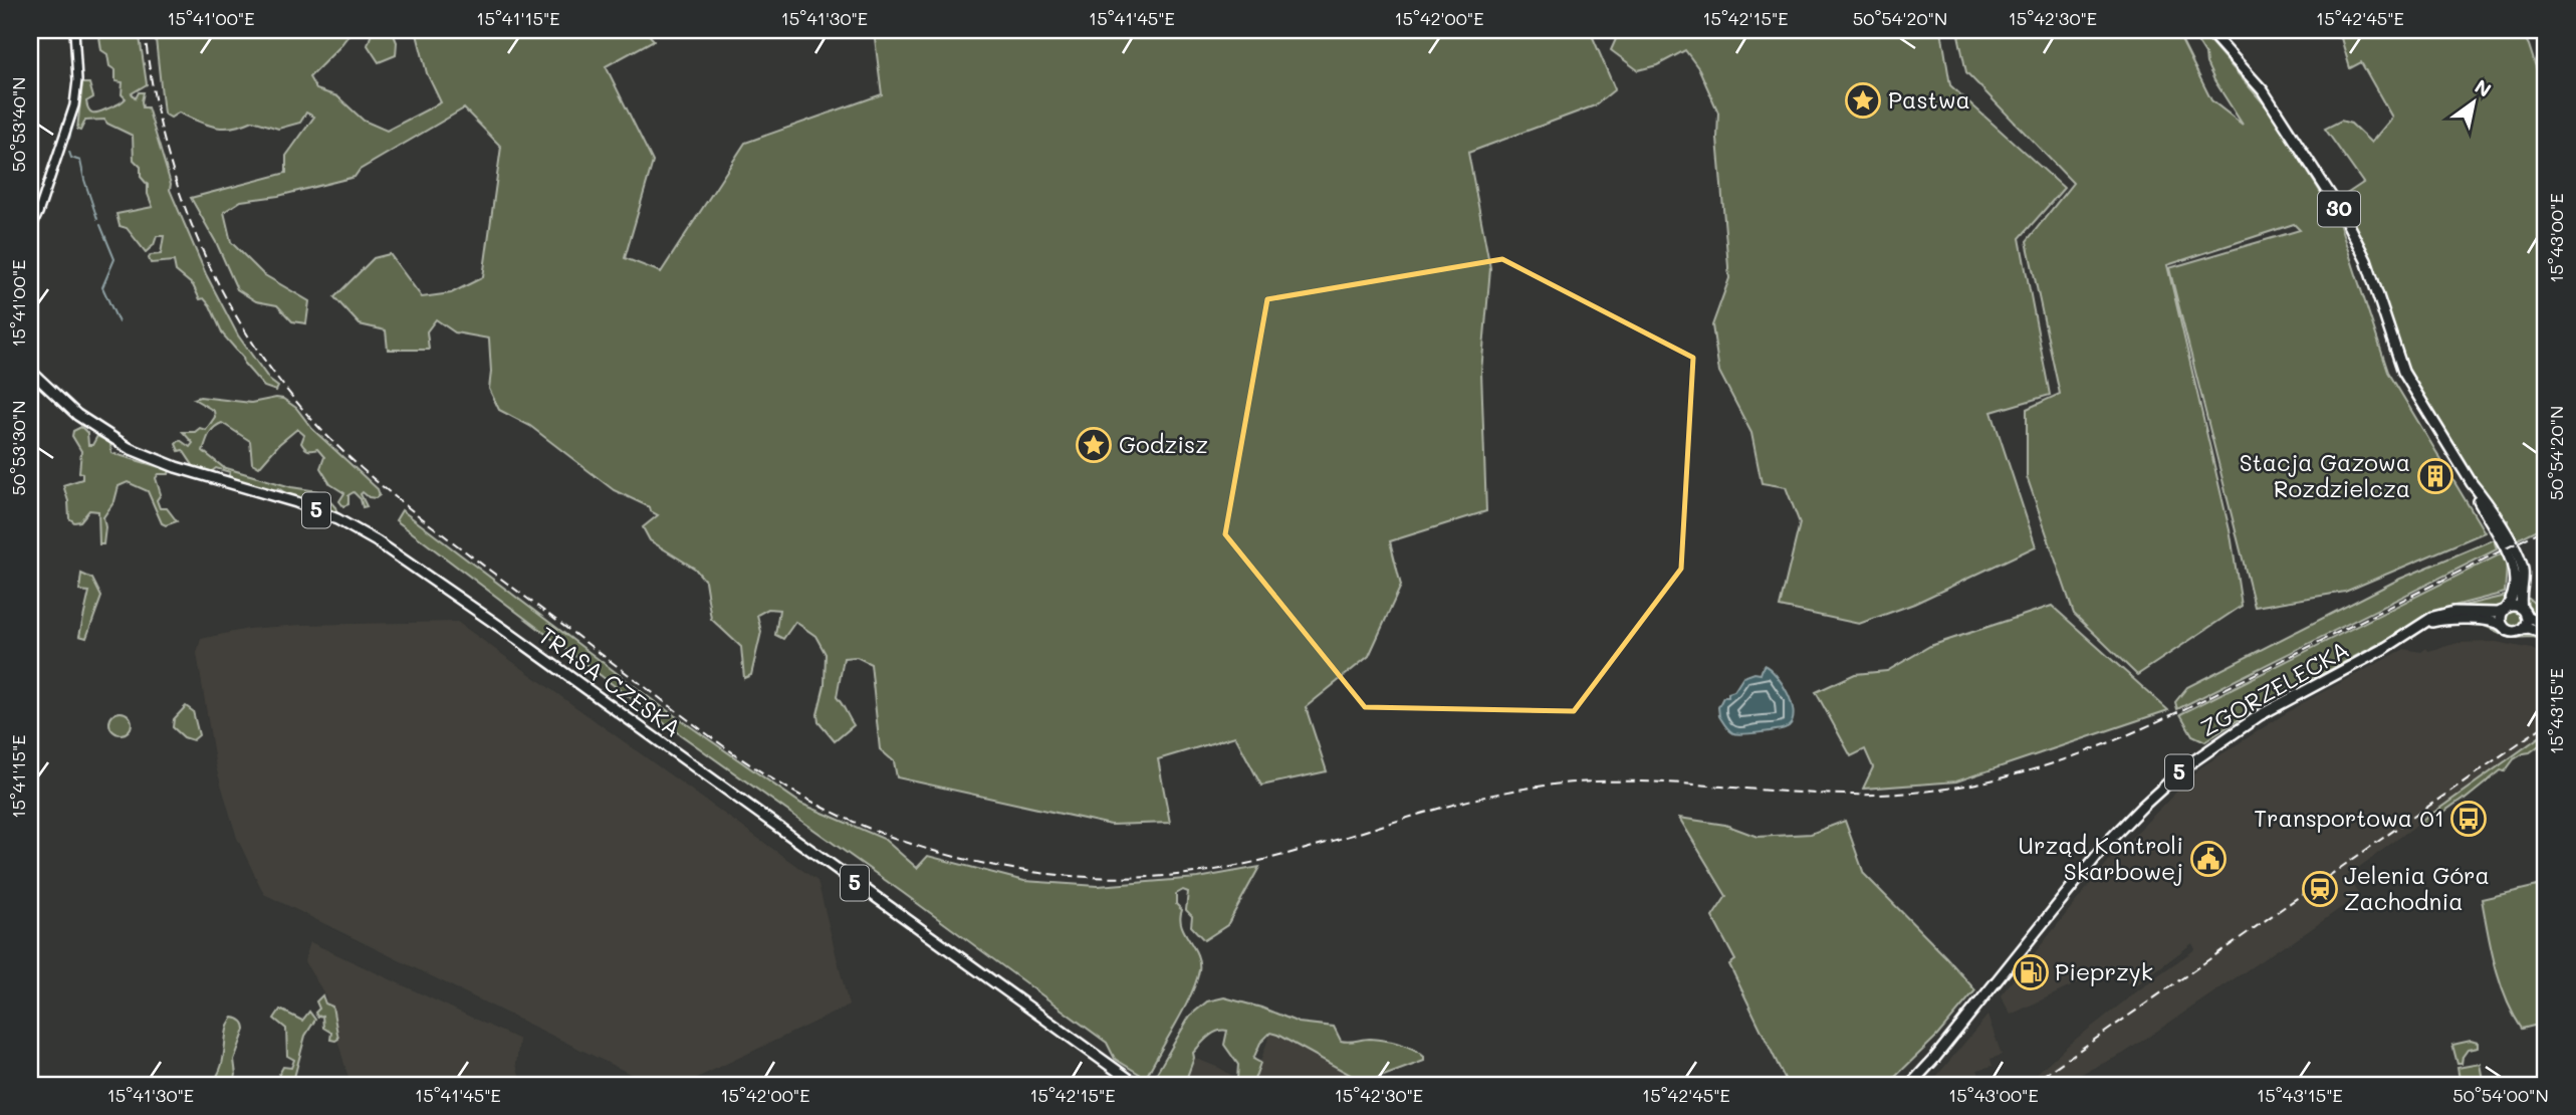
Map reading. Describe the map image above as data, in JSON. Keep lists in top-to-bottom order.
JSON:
{
  "streets": {
    "main road": [
      "30",
      "5",
      "TRASA CZESKA",
      "ZGORZELECKA"
    ]
  },
  "crossings": [
    ["30", "5"],
    ["30", "ZGORZELECKA"],
    ["5", "ZGORZELECKA"]
  ],
  "places": {
    "place": ["Pastwa", "Godzisz"],
    "building": ["Stacja Gazowa Rozdzielcza"],
    "bus stop": ["Transportowa 01"],
    "public building": ["Urząd Kontroli Skarbowej"],
    "station": ["Jelenia Góra Zachodnia"],
    "fuel station": ["Pieprzyk"]
  },
  "north": "top right",
  "coordinates": [
    "15°41'00\"E",
    "15°41'15\"E",
    "15°41'30\"E",
    "15°41'45\"E",
    "15°42'00\"E",
    "15°42'15\"E",
    "50°54'20\"N",
    "15°42'30\"E",
    "15°42'45\"E",
    "50°53'40\"N",
    "15°43'00\"E",
    "50°53'30\"N",
    "15°43'15\"E",
    "50°54'00\"N"
  ]
}
